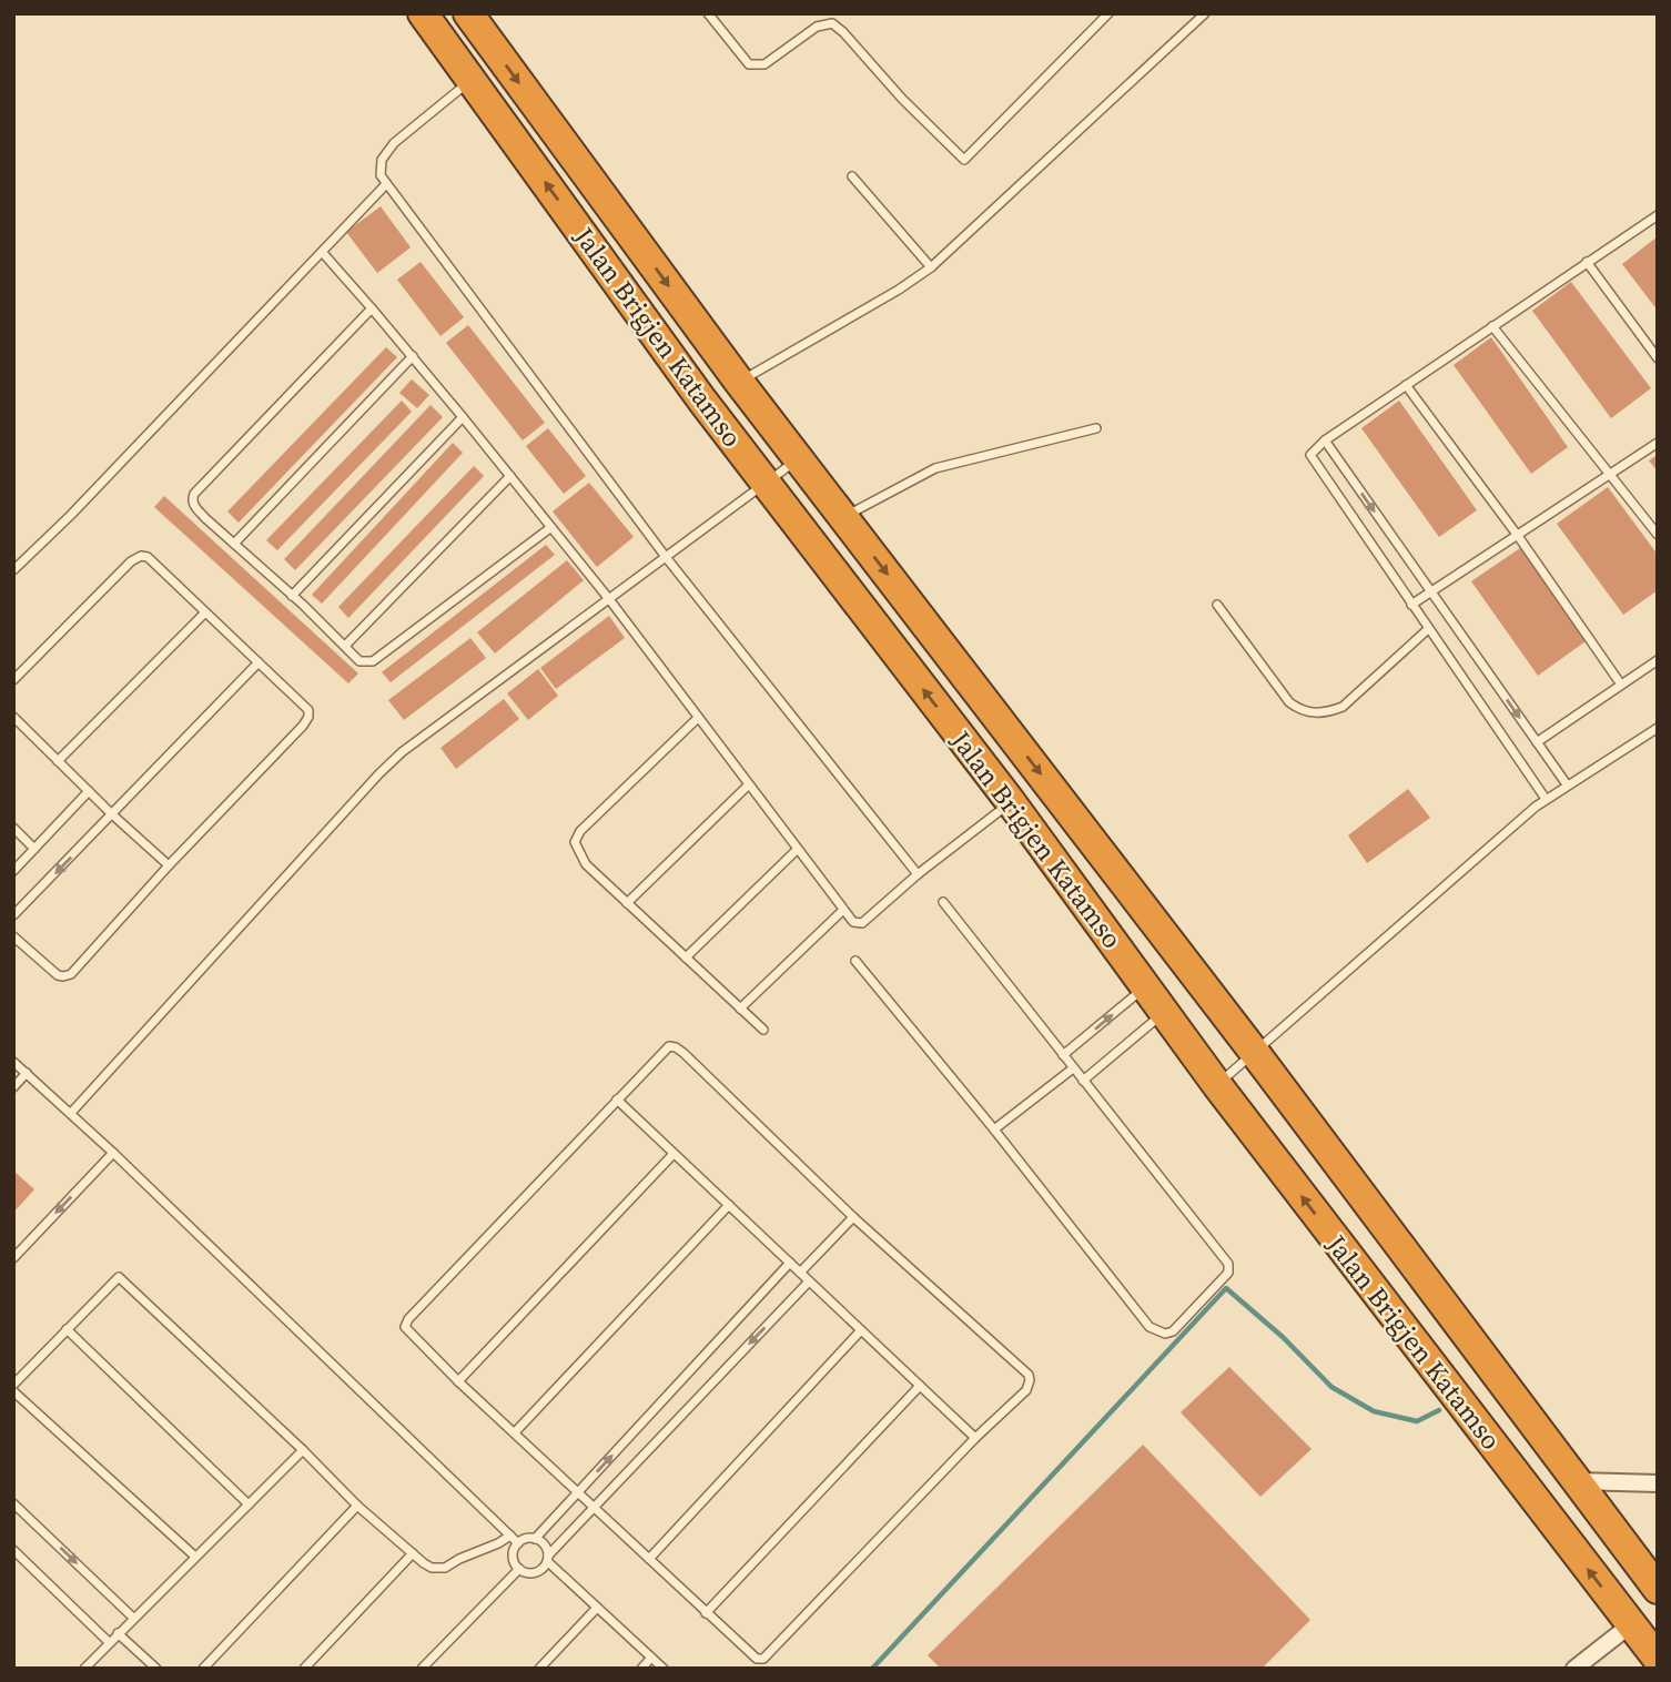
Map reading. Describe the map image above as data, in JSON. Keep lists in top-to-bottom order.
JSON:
{
  "streets": {
    "highway": ["Jalan Brigjen Katamso"]
  }
}
